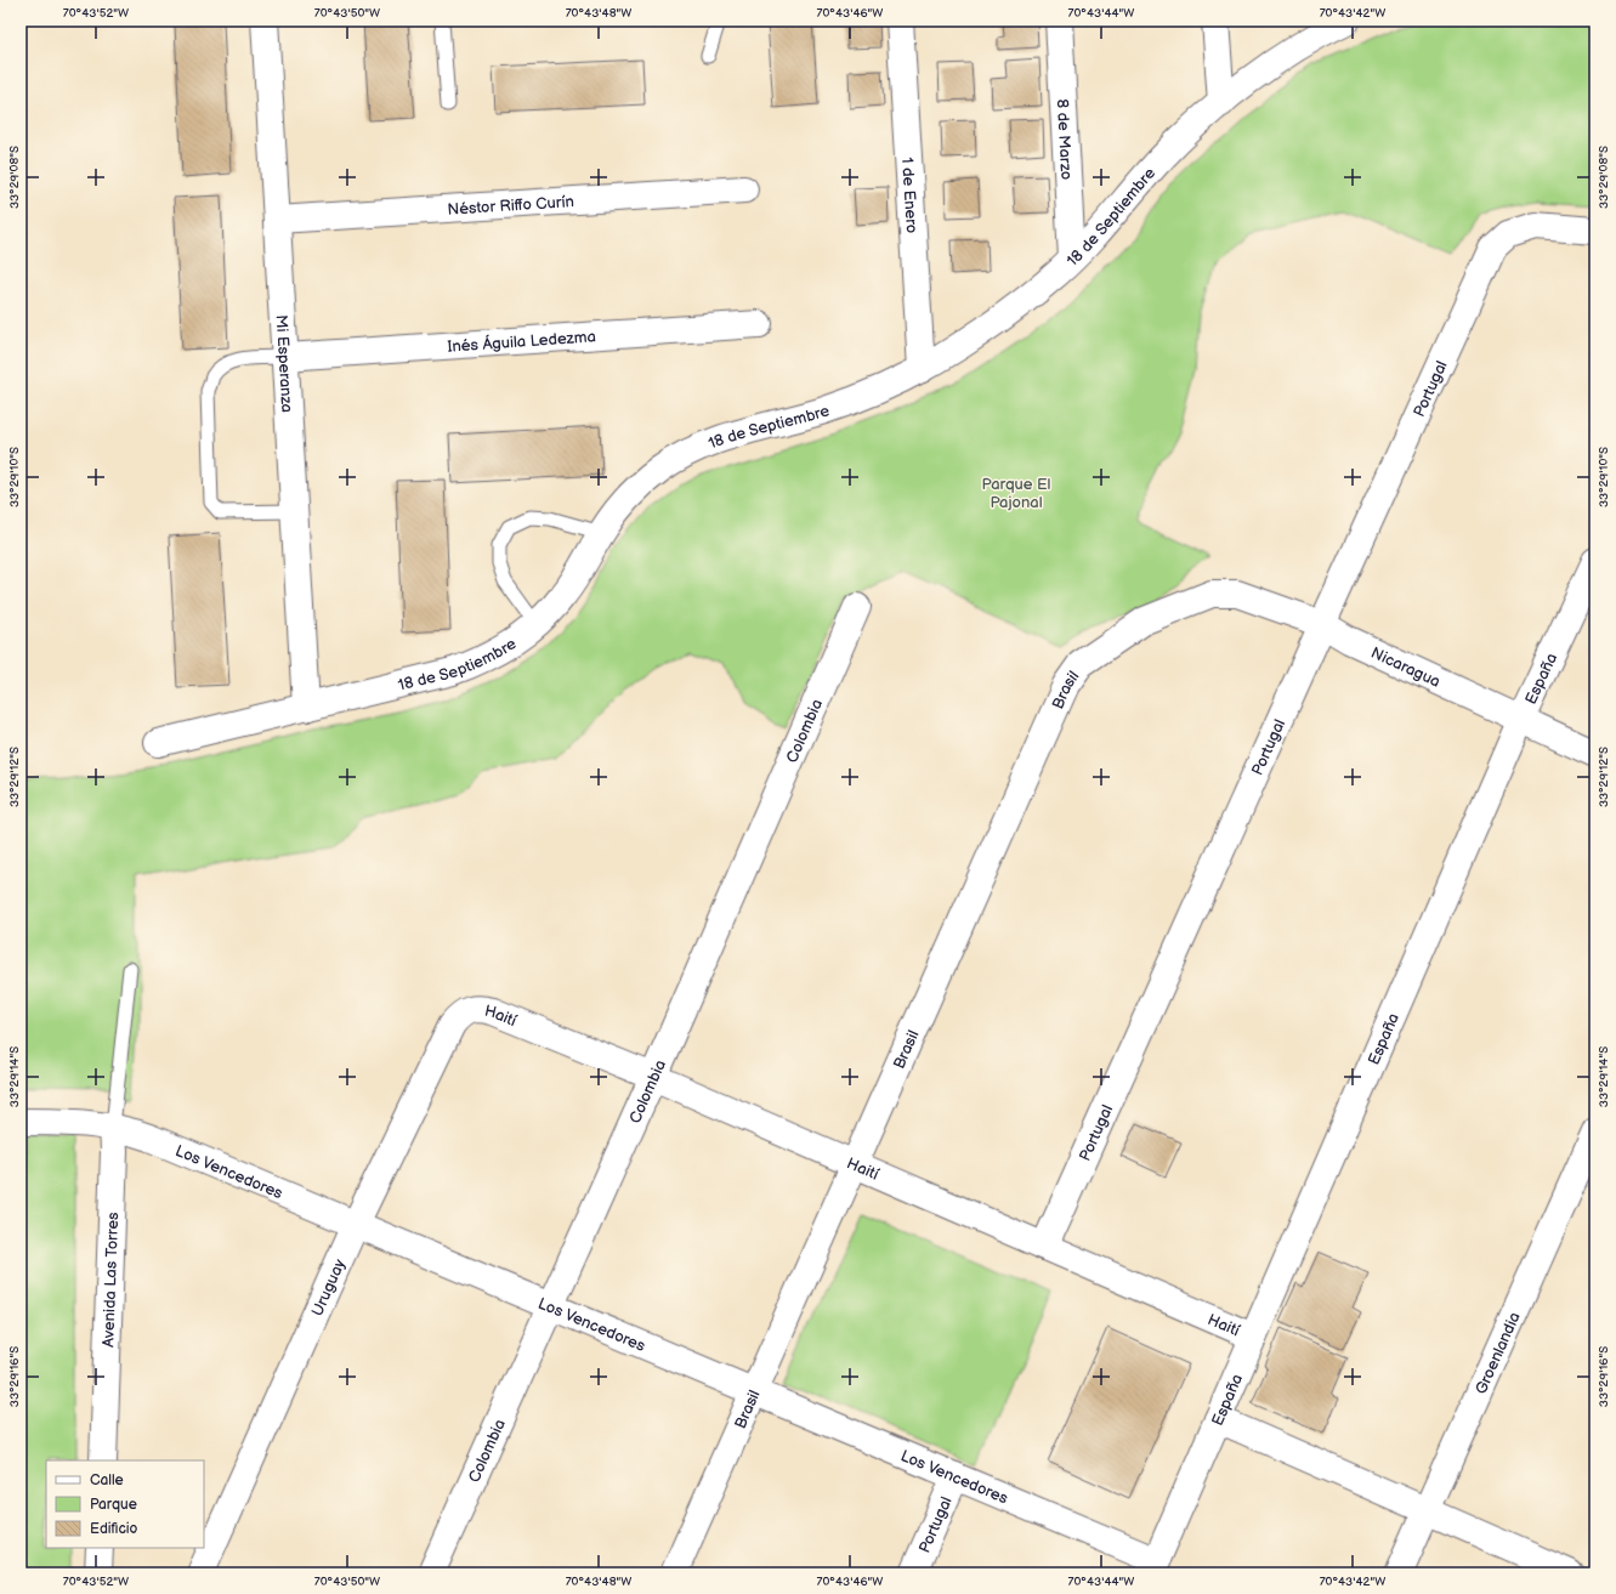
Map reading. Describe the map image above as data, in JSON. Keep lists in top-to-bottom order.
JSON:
{
  "streets": {
    "street": [
      "8 de Marzo",
      "1 de Enero",
      "Néstor Riffo Curín",
      "18 de Septiembre",
      "Inés Águila Ledezma",
      "Mi Esperanza",
      "Portugal",
      "Nicaragua",
      "España",
      "Brasil",
      "Colombia",
      "Haití",
      "Los Vencedores",
      "Avenida Las Torres",
      "Uruguay",
      "Groenlandia"
    ]
  },
  "crossings": [
    ["8 de Marzo", "18 de Septiembre"],
    ["1 de Enero", "18 de Septiembre"],
    ["Néstor Riffo Curín", "Mi Esperanza"],
    ["18 de Septiembre", "Mi Esperanza"],
    ["Inés Águila Ledezma", "Mi Esperanza"],
    ["Portugal", "Nicaragua"],
    ["Portugal", "Haití"],
    ["Portugal", "Los Vencedores"],
    ["Nicaragua", "España"],
    ["Nicaragua", "Brasil"],
    ["España", "Haití"],
    ["España", "Los Vencedores"],
    ["Brasil", "Haití"],
    ["Brasil", "Los Vencedores"],
    ["Colombia", "Haití"],
    ["Colombia", "Los Vencedores"],
    ["Haití", "Uruguay"],
    ["Los Vencedores", "Avenida Las Torres"],
    ["Los Vencedores", "Uruguay"]
  ],
  "parks": ["Parque El Pajonal"],
  "legend": ["Calle", "Parque", "Edificio"],
  "coordinates": [
    "70°43'52\"W",
    "70°43'50\"W",
    "70°43'48\"W",
    "70°43'46\"W",
    "70°43'44\"W",
    "70°43'42\"W",
    "33°29'08\"S",
    "33°29'10\"S",
    "33°29'12\"S",
    "33°29'14\"S",
    "33°29'16\"S"
  ]
}
